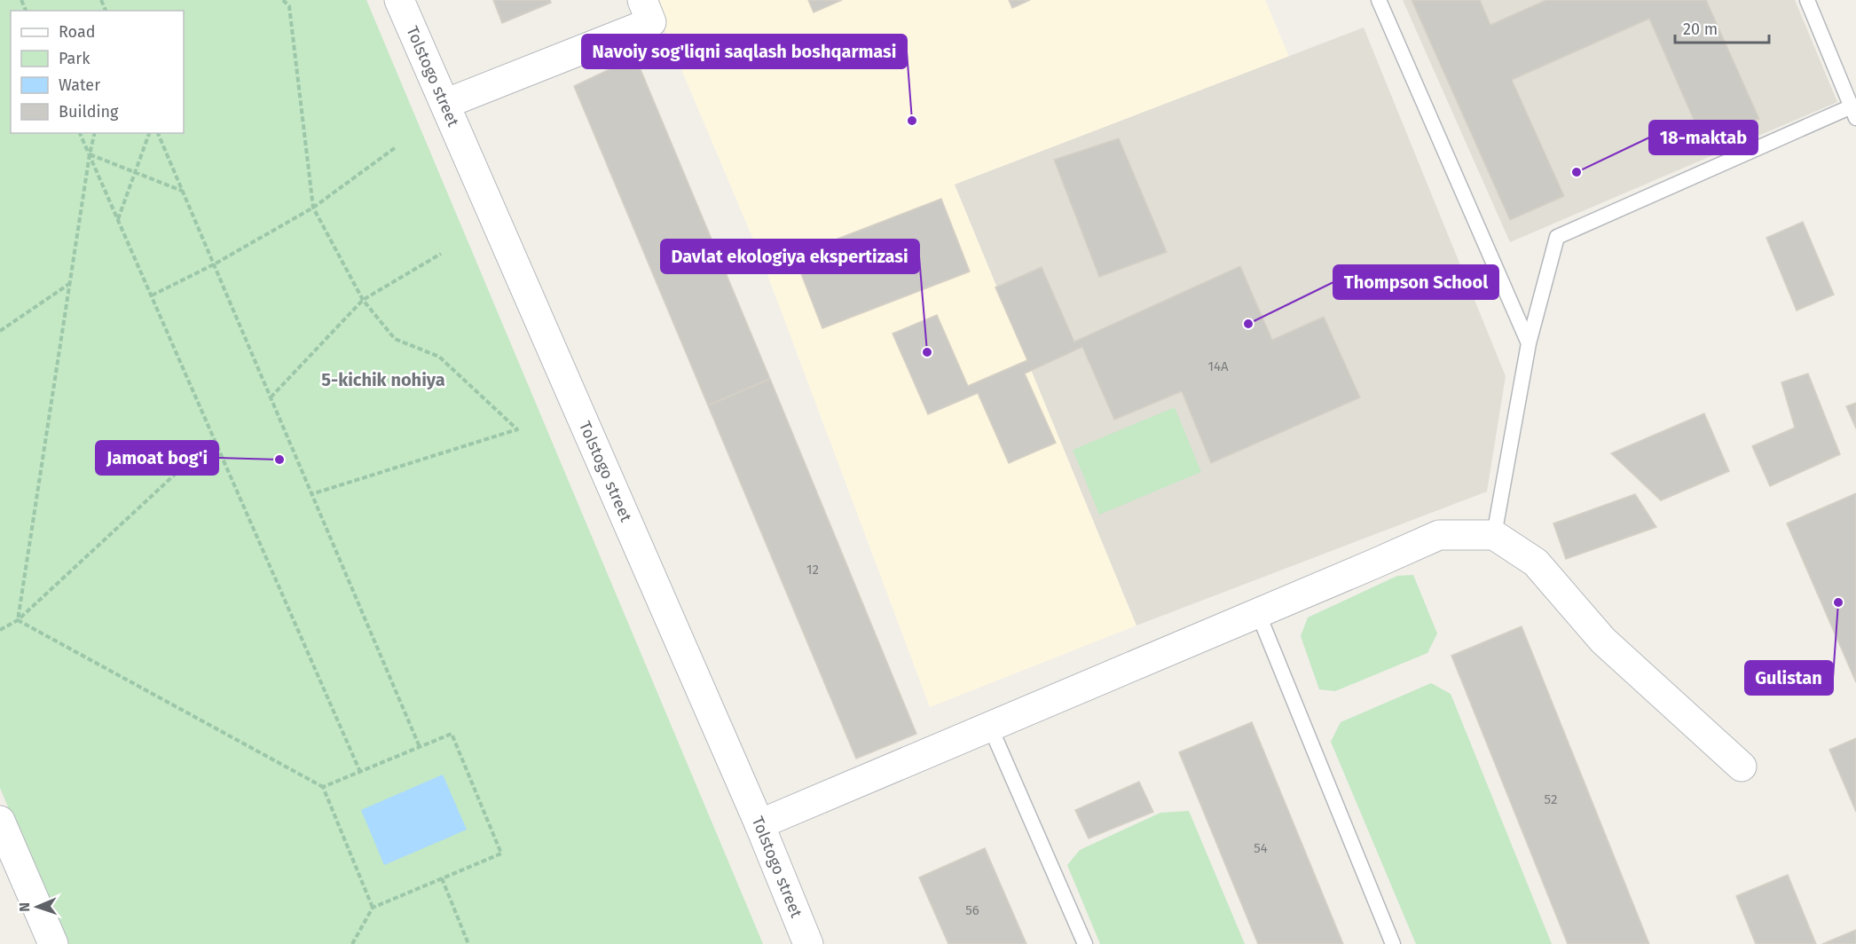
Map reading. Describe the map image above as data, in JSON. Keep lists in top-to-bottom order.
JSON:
{
  "streets": {
    "street": ["Tolstogo street"]
  },
  "districts": ["5-kichik nohiya"],
  "places": [
    "Navoiy sog'liqni saqlash boshqarmasi",
    "18-maktab",
    "Thompson School",
    "Davlat ekologiya ekspertizasi",
    "Jamoat bog'i",
    "Gulistan"
  ],
  "house_numbers": [
    "14A",
    "12",
    "52",
    "54",
    "56"
  ],
  "legend": [
    "Road",
    "Park",
    "Water",
    "Building"
  ],
  "scale_bar": "20 m",
  "north": "left"
}
